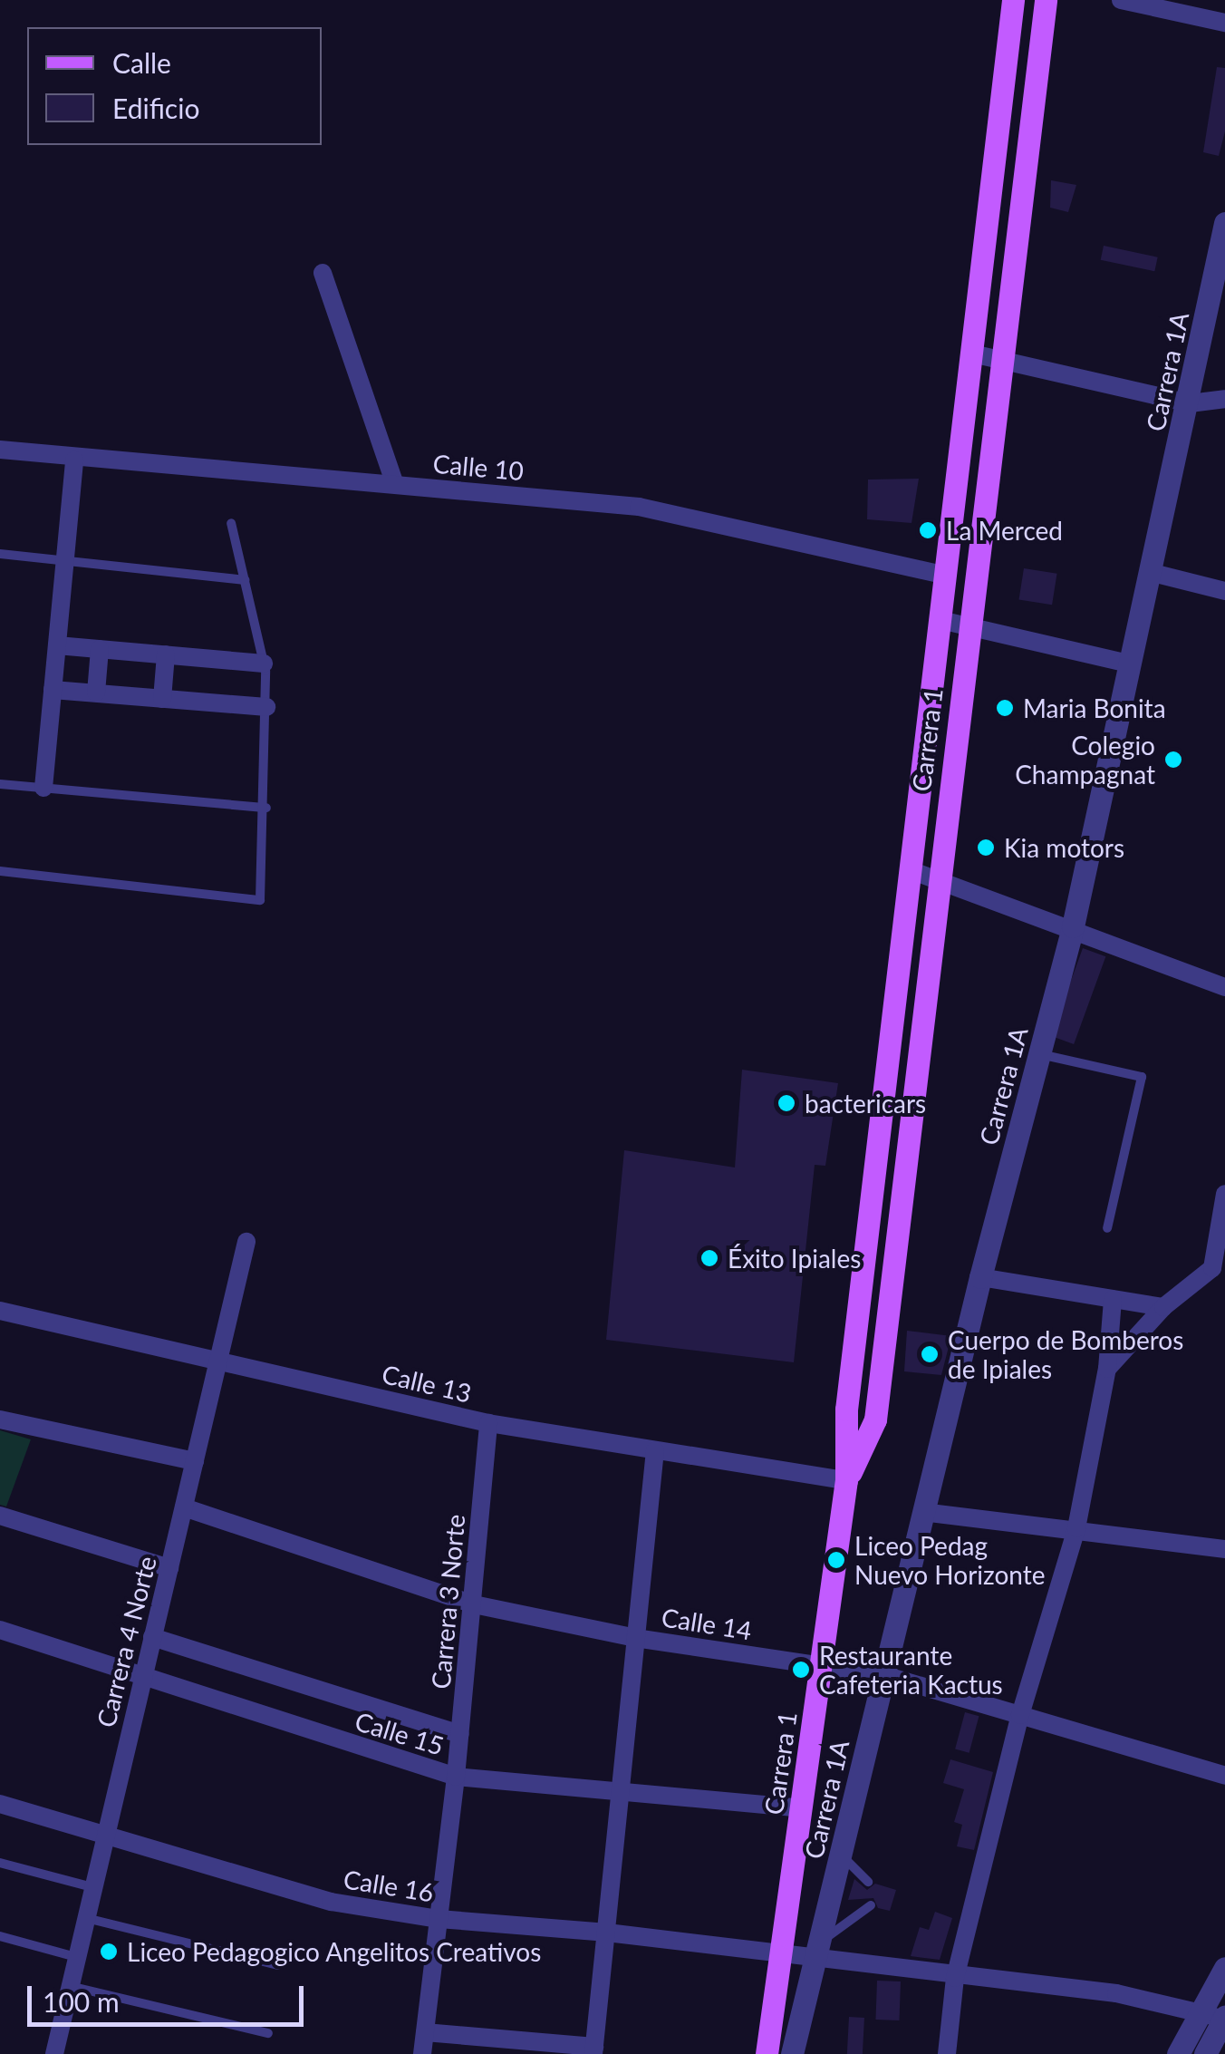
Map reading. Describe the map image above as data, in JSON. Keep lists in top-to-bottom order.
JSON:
{
  "streets": {
    "main road": ["Carrera 1"],
    "street": [
      "Carrera 1A",
      "Calle 10",
      "Calle 13",
      "Carrera 3 Norte",
      "Calle 14",
      "Carrera 4 Norte",
      "Calle 15",
      "Calle 16"
    ]
  },
  "crossings": [
    ["Carrera 1A", "Calle 14"],
    ["Carrera 1A", "Calle 16"],
    ["Calle 10", "Carrera 1"],
    ["Carrera 1", "Calle 13"],
    ["Carrera 1", "Calle 14"],
    ["Carrera 1", "Calle 15"],
    ["Carrera 1", "Calle 16"],
    ["Calle 13", "Carrera 3 Norte"],
    ["Calle 13", "Carrera 4 Norte"],
    ["Carrera 3 Norte", "Calle 14"],
    ["Carrera 3 Norte", "Calle 15"],
    ["Carrera 3 Norte", "Calle 16"],
    ["Calle 14", "Carrera 4 Norte"],
    ["Carrera 4 Norte", "Calle 15"],
    ["Carrera 4 Norte", "Calle 16"]
  ],
  "places": [
    "La Merced",
    "Maria Bonita",
    "Colegio Champagnat",
    "Kia motors",
    "bactericars",
    "Éxito Ipiales",
    "Cuerpo de Bomberos de Ipiales",
    "Liceo Pedag Nuevo Horizonte",
    "Restaurante Cafeteria Kactus",
    "Liceo Pedagogico Angelitos Creativos"
  ],
  "legend": ["Calle", "Edificio"],
  "scale_bar": "100 m"
}
